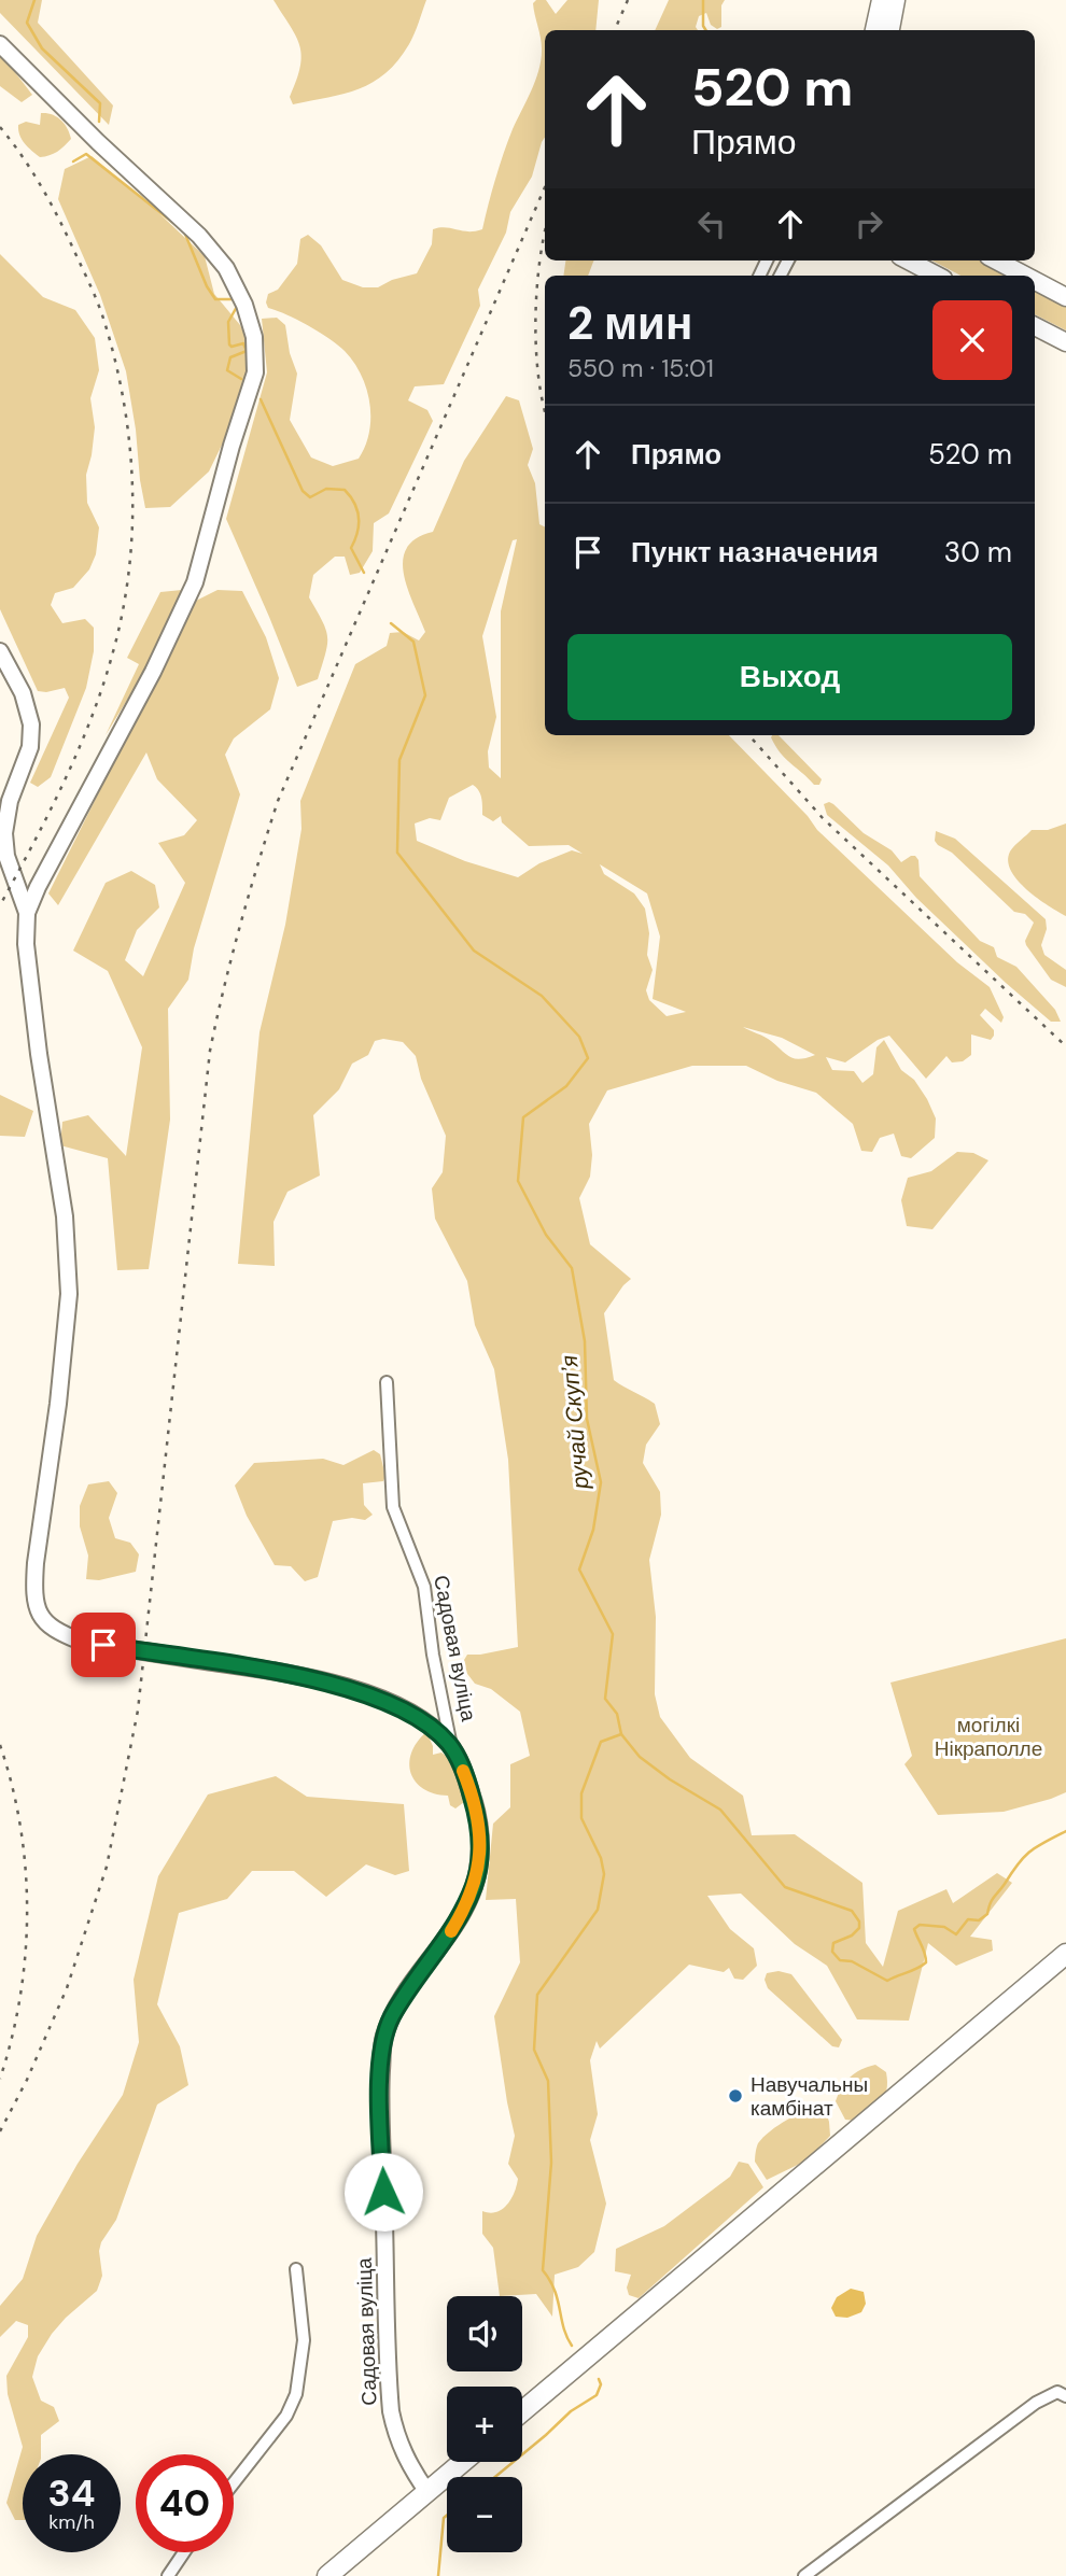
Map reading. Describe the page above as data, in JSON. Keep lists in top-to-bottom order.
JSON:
{
  "streets": {
    "street": ["Садовая вуліца"]
  },
  "water": ["ручай Скупʼя"],
  "parks": ["могілкі Нікраполле"],
  "places": ["Навучальны камбінат"],
  "page": {
    "turn": ["520 m", "Прямо"],
    "heading": ["2 мин", "550 m · 15:01"],
    "list": [
      {
        "name": "Прямо",
        "value": "520 m"
      },
      {
        "name": "Пункт назначения",
        "value": "30 m"
      }
    ],
    "buttons": "Выход",
    "map_buttons": ["+", "−"],
    "speed": "34 km/h",
    "limit": "40"
  }
}
